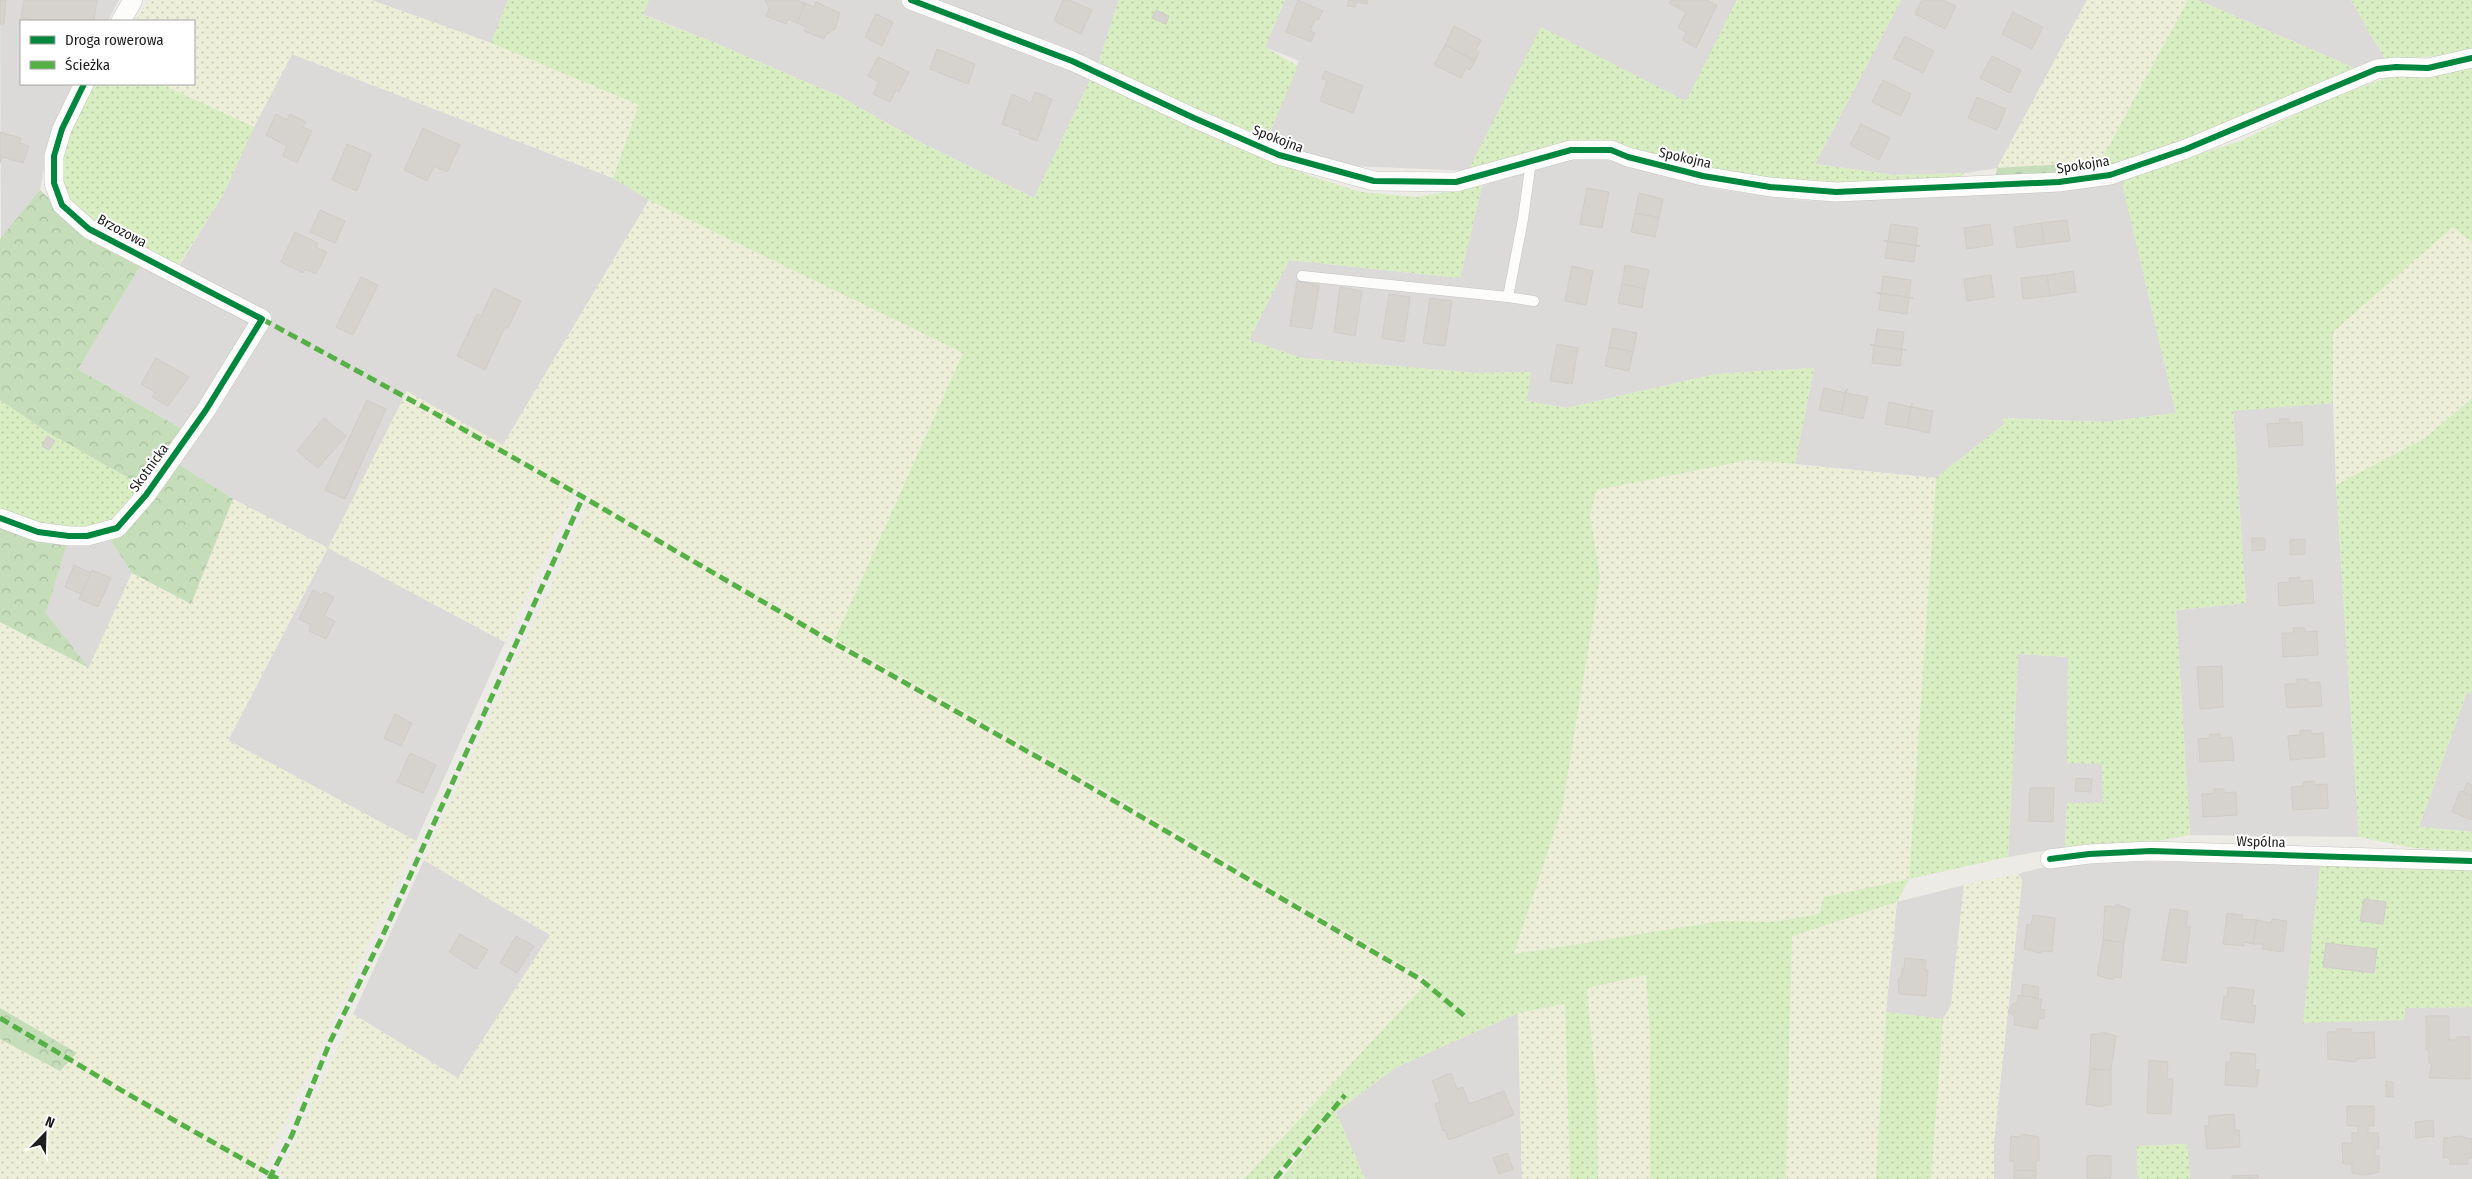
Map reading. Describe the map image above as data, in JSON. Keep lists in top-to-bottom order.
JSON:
{
  "streets": {
    "street": [
      "Spokojna",
      "Brzozowa",
      "Skotnicka",
      "Wspólna"
    ]
  },
  "crossings": [
    ["Brzozowa", "Skotnicka"]
  ],
  "legend": ["Droga rowerowa", "Ścieżka"],
  "north": "top right"
}
